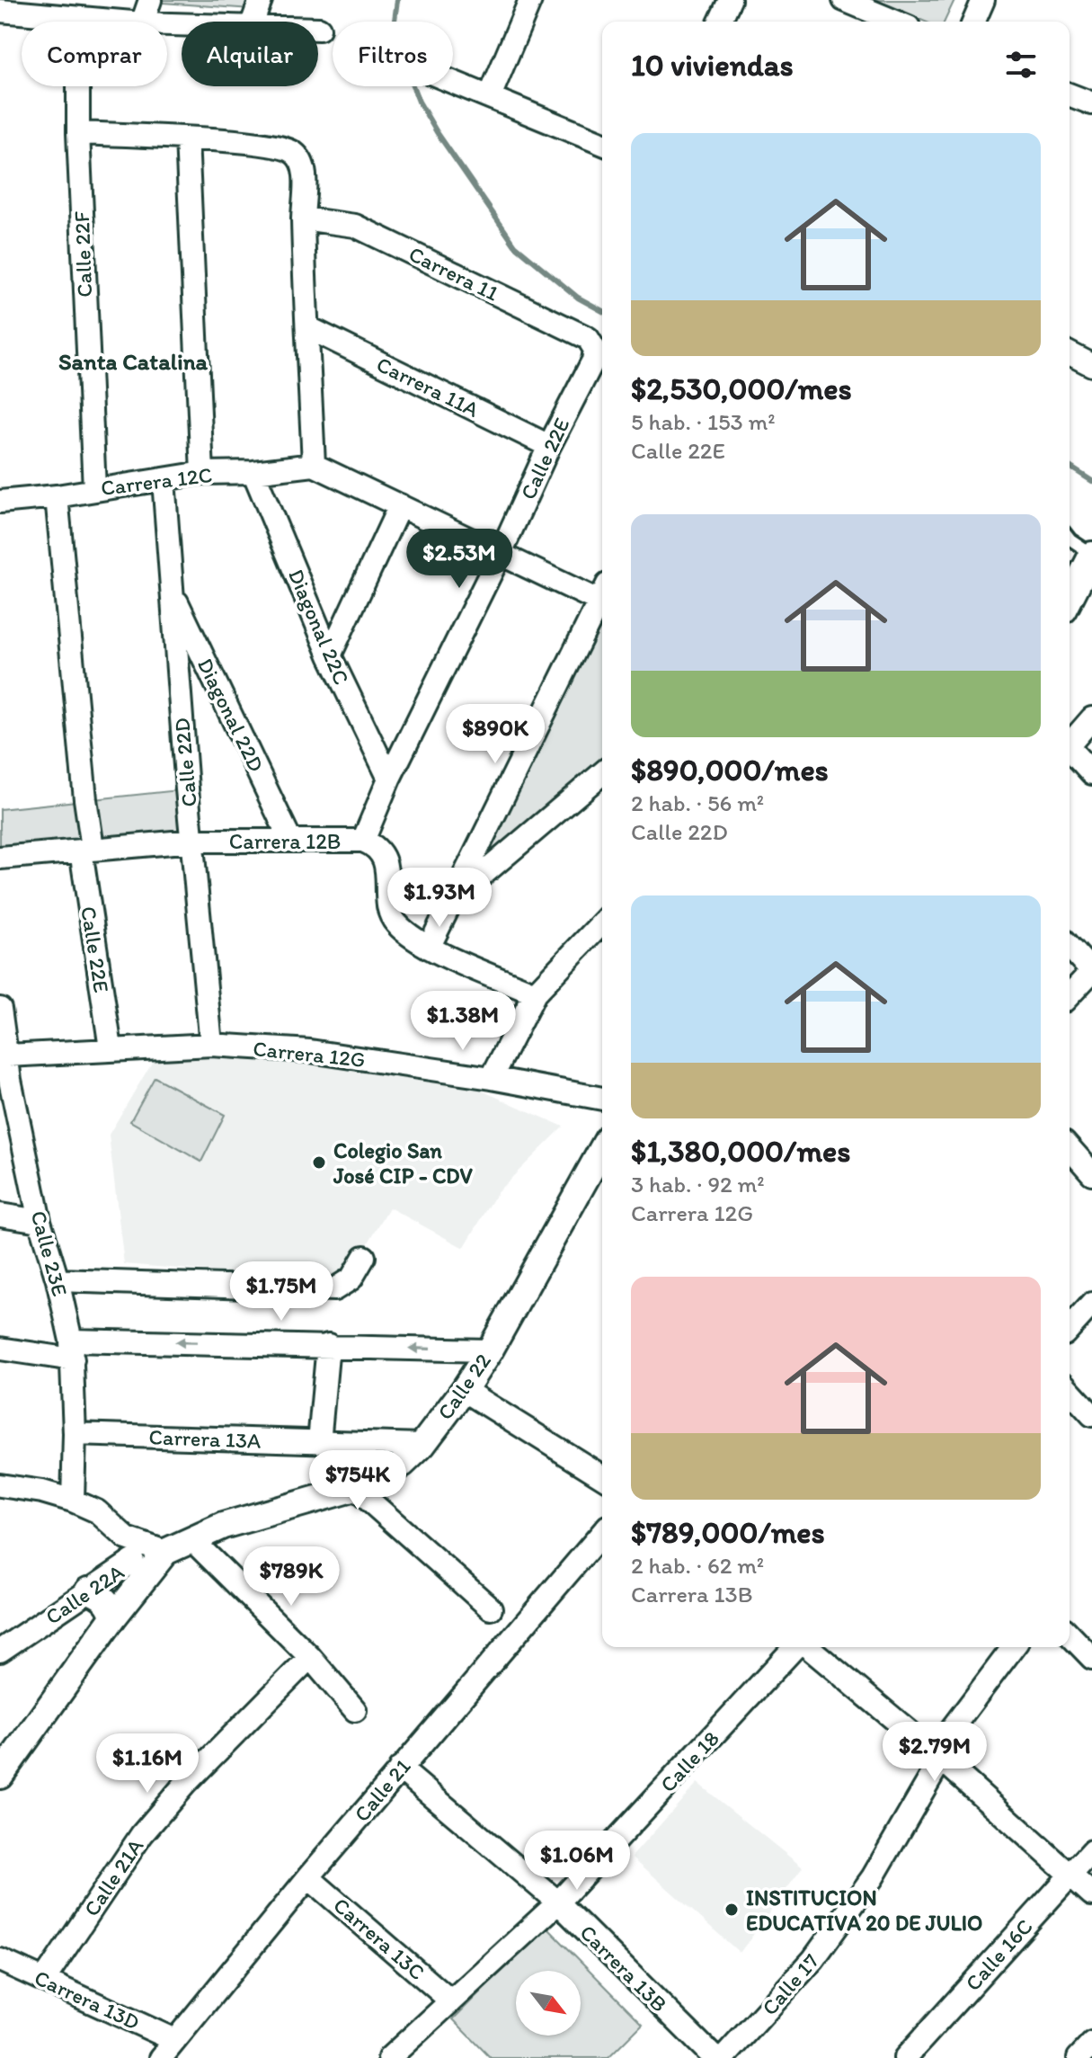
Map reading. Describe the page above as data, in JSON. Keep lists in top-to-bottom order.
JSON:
{
  "streets": {
    "street": [
      "Calle 22F",
      "Carrera 11",
      "Carrera 11A",
      "Calle 22E",
      "Carrera 12C",
      "Diagonal 22C",
      "Diagonal 22D",
      "Calle 22D",
      "Carrera 12B",
      "Carrera 12G",
      "Calle 23E",
      "Calle 22",
      "Carrera 13A",
      "Calle 22A",
      "Calle 18",
      "Calle 21",
      "Calle 21A",
      "Carrera 13C",
      "Calle 16C",
      "Carrera 13B",
      "Calle 17",
      "Carrera 13D"
    ]
  },
  "crossings": [
    ["Calle 22F", "Carrera 12C"],
    ["Carrera 11", "Calle 22E"],
    ["Carrera 11A", "Calle 22E"],
    ["Calle 22E", "Diagonal 22C"],
    ["Calle 22E", "Carrera 12B"],
    ["Calle 22E", "Carrera 12G"],
    ["Carrera 12C", "Diagonal 22C"],
    ["Carrera 12C", "Calle 22D"],
    ["Diagonal 22D", "Calle 22D"],
    ["Diagonal 22D", "Carrera 12B"],
    ["Calle 22D", "Carrera 12B"],
    ["Calle 22D", "Carrera 12G"],
    ["Carrera 12G", "Calle 23E"],
    ["Calle 23E", "Carrera 13A"],
    ["Calle 22", "Carrera 13A"],
    ["Calle 22", "Calle 22A"],
    ["Calle 18", "Carrera 13C"],
    ["Calle 18", "Carrera 13B"],
    ["Calle 21", "Carrera 13C"],
    ["Calle 21", "Carrera 13B"],
    ["Calle 21", "Carrera 13D"],
    ["Calle 21A", "Carrera 13D"]
  ],
  "districts": ["Santa Catalina"],
  "places": ["Colegio San José CIP - CDV", "INSTITUCION EDUCATIVA 20 DE JULIO"],
  "north": "bottom right",
  "page": {
    "chip": ["Comprar", "Alquilar", "Filtros"],
    "heading": "10 viviendas",
    "list": [
      {
        "name": "$2,530,000/mes",
        "note": "5 hab. · 153 m² · Calle 22E"
      },
      {
        "name": "$890,000/mes",
        "note": "2 hab. · 56 m² · Calle 22D"
      },
      {
        "name": "$1,380,000/mes",
        "note": "3 hab. · 92 m² · Carrera 12G"
      },
      {
        "name": "$789,000/mes",
        "note": "2 hab. · 62 m² · Carrera 13B"
      }
    ],
    "price": [
      "$2.53M",
      "$890K",
      "$1.93M",
      "$1.38M",
      "$1.75M",
      "$754K",
      "$789K",
      "$2.79M",
      "$1.16M",
      "$1.06M"
    ]
  }
}
